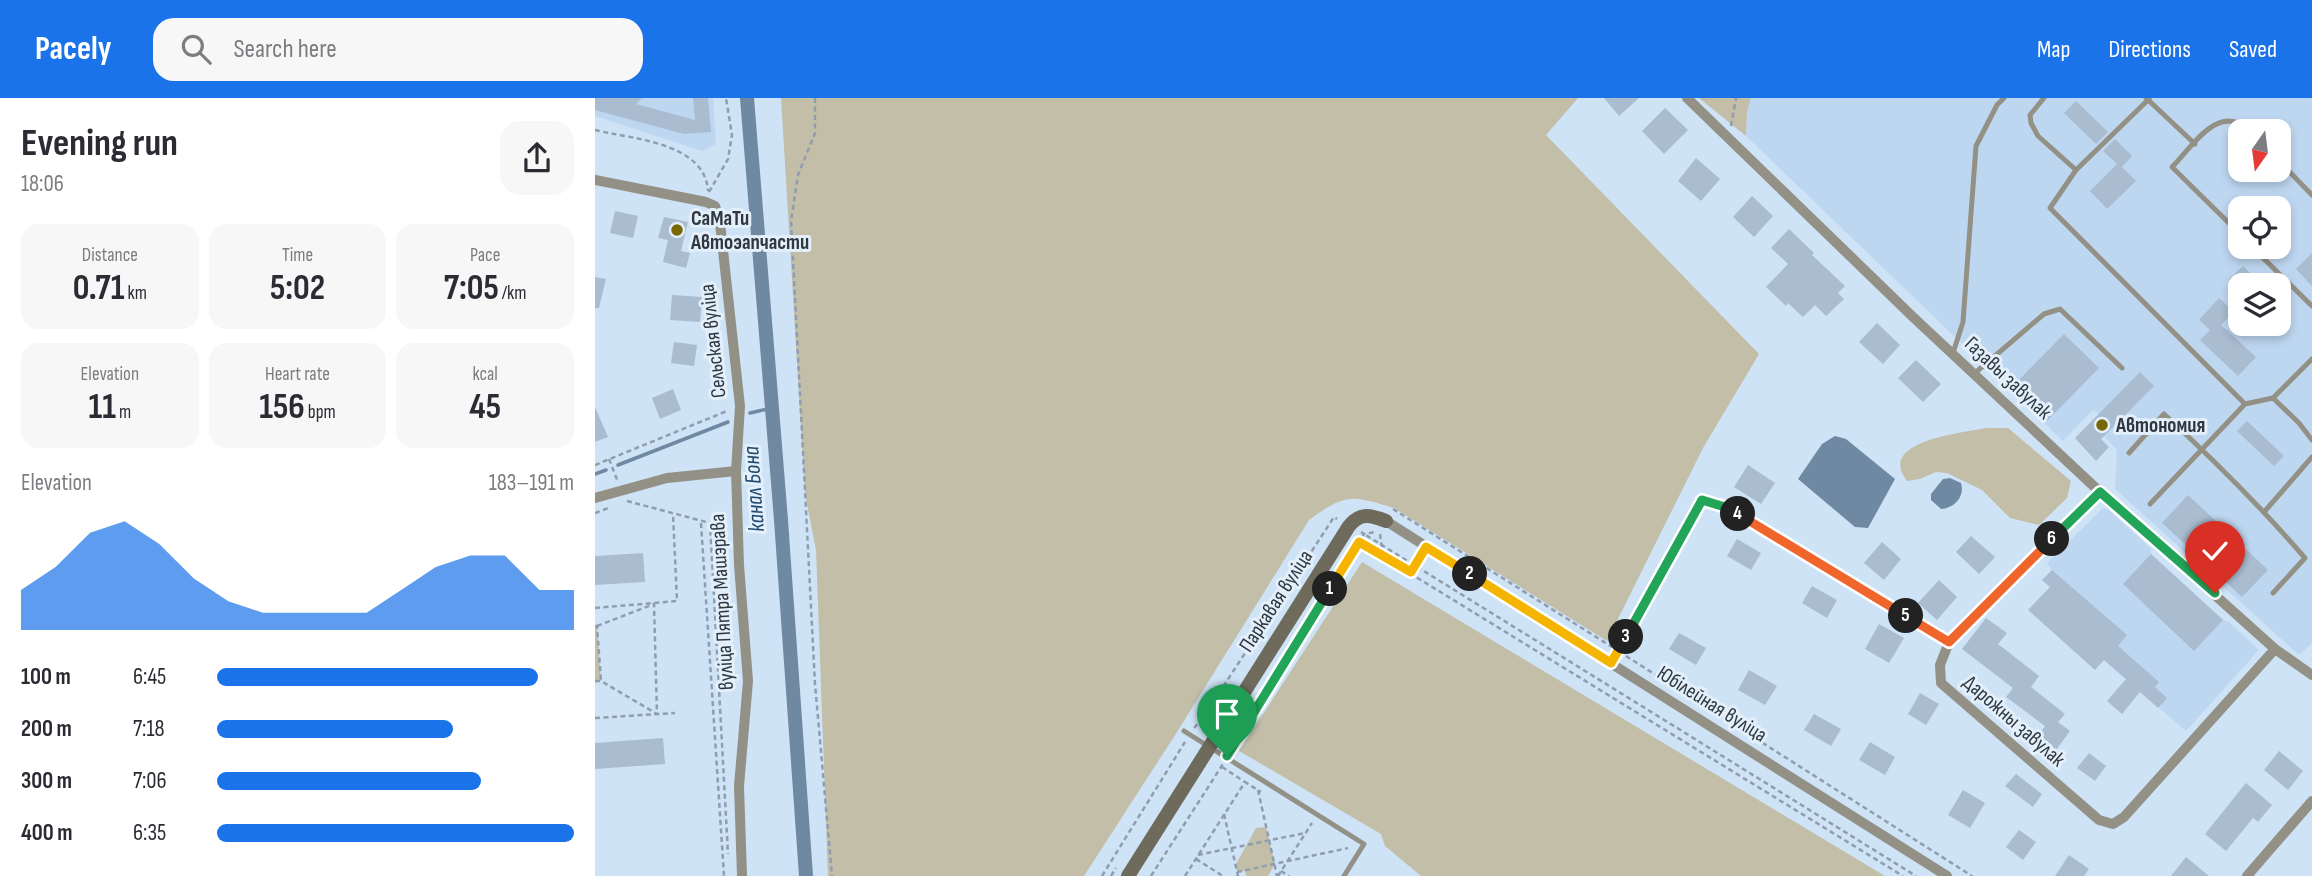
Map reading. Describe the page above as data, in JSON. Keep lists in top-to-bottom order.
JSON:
{
  "streets": {
    "street": [
      "Сельская вуліца",
      "Газавы завулак",
      "Паркавая вуліца",
      "вуліца Пятра Машэрава",
      "Юбілейная вуліца",
      "Дарожны завулак"
    ]
  },
  "crossings": [
    ["Сельская вуліца", "вуліца Пятра Машэрава"],
    ["Газавы завулак", "Дарожны завулак"],
    ["Паркавая вуліца", "Юбілейная вуліца"]
  ],
  "water": ["канал Бона"],
  "places": ["СаМаТи Автоэапчасти", "Автономия"],
  "north": "bottom",
  "page": {
    "header": "Pacely",
    "search": "Search here",
    "nav": ["Map", "Directions", "Saved"],
    "heading": ["Evening run", "18:06"],
    "stats": [
      ["Distance", "0.71 km"],
      ["Time", "5:02"],
      ["Pace", "7:05 /km"],
      ["Elevation", "11 m"],
      ["Heart rate", "156 bpm"],
      ["kcal", "45"]
    ],
    "chart": ["Elevation", "183–191 m"],
    "pins": [
      "4",
      "6",
      "2",
      "1",
      "5",
      "3"
    ],
    "list": [
      {
        "name": "100 m",
        "note": "6:45"
      },
      {
        "name": "200 m",
        "note": "7:18"
      },
      {
        "name": "300 m",
        "note": "7:06"
      },
      {
        "name": "400 m",
        "note": "6:35"
      }
    ]
  }
}
